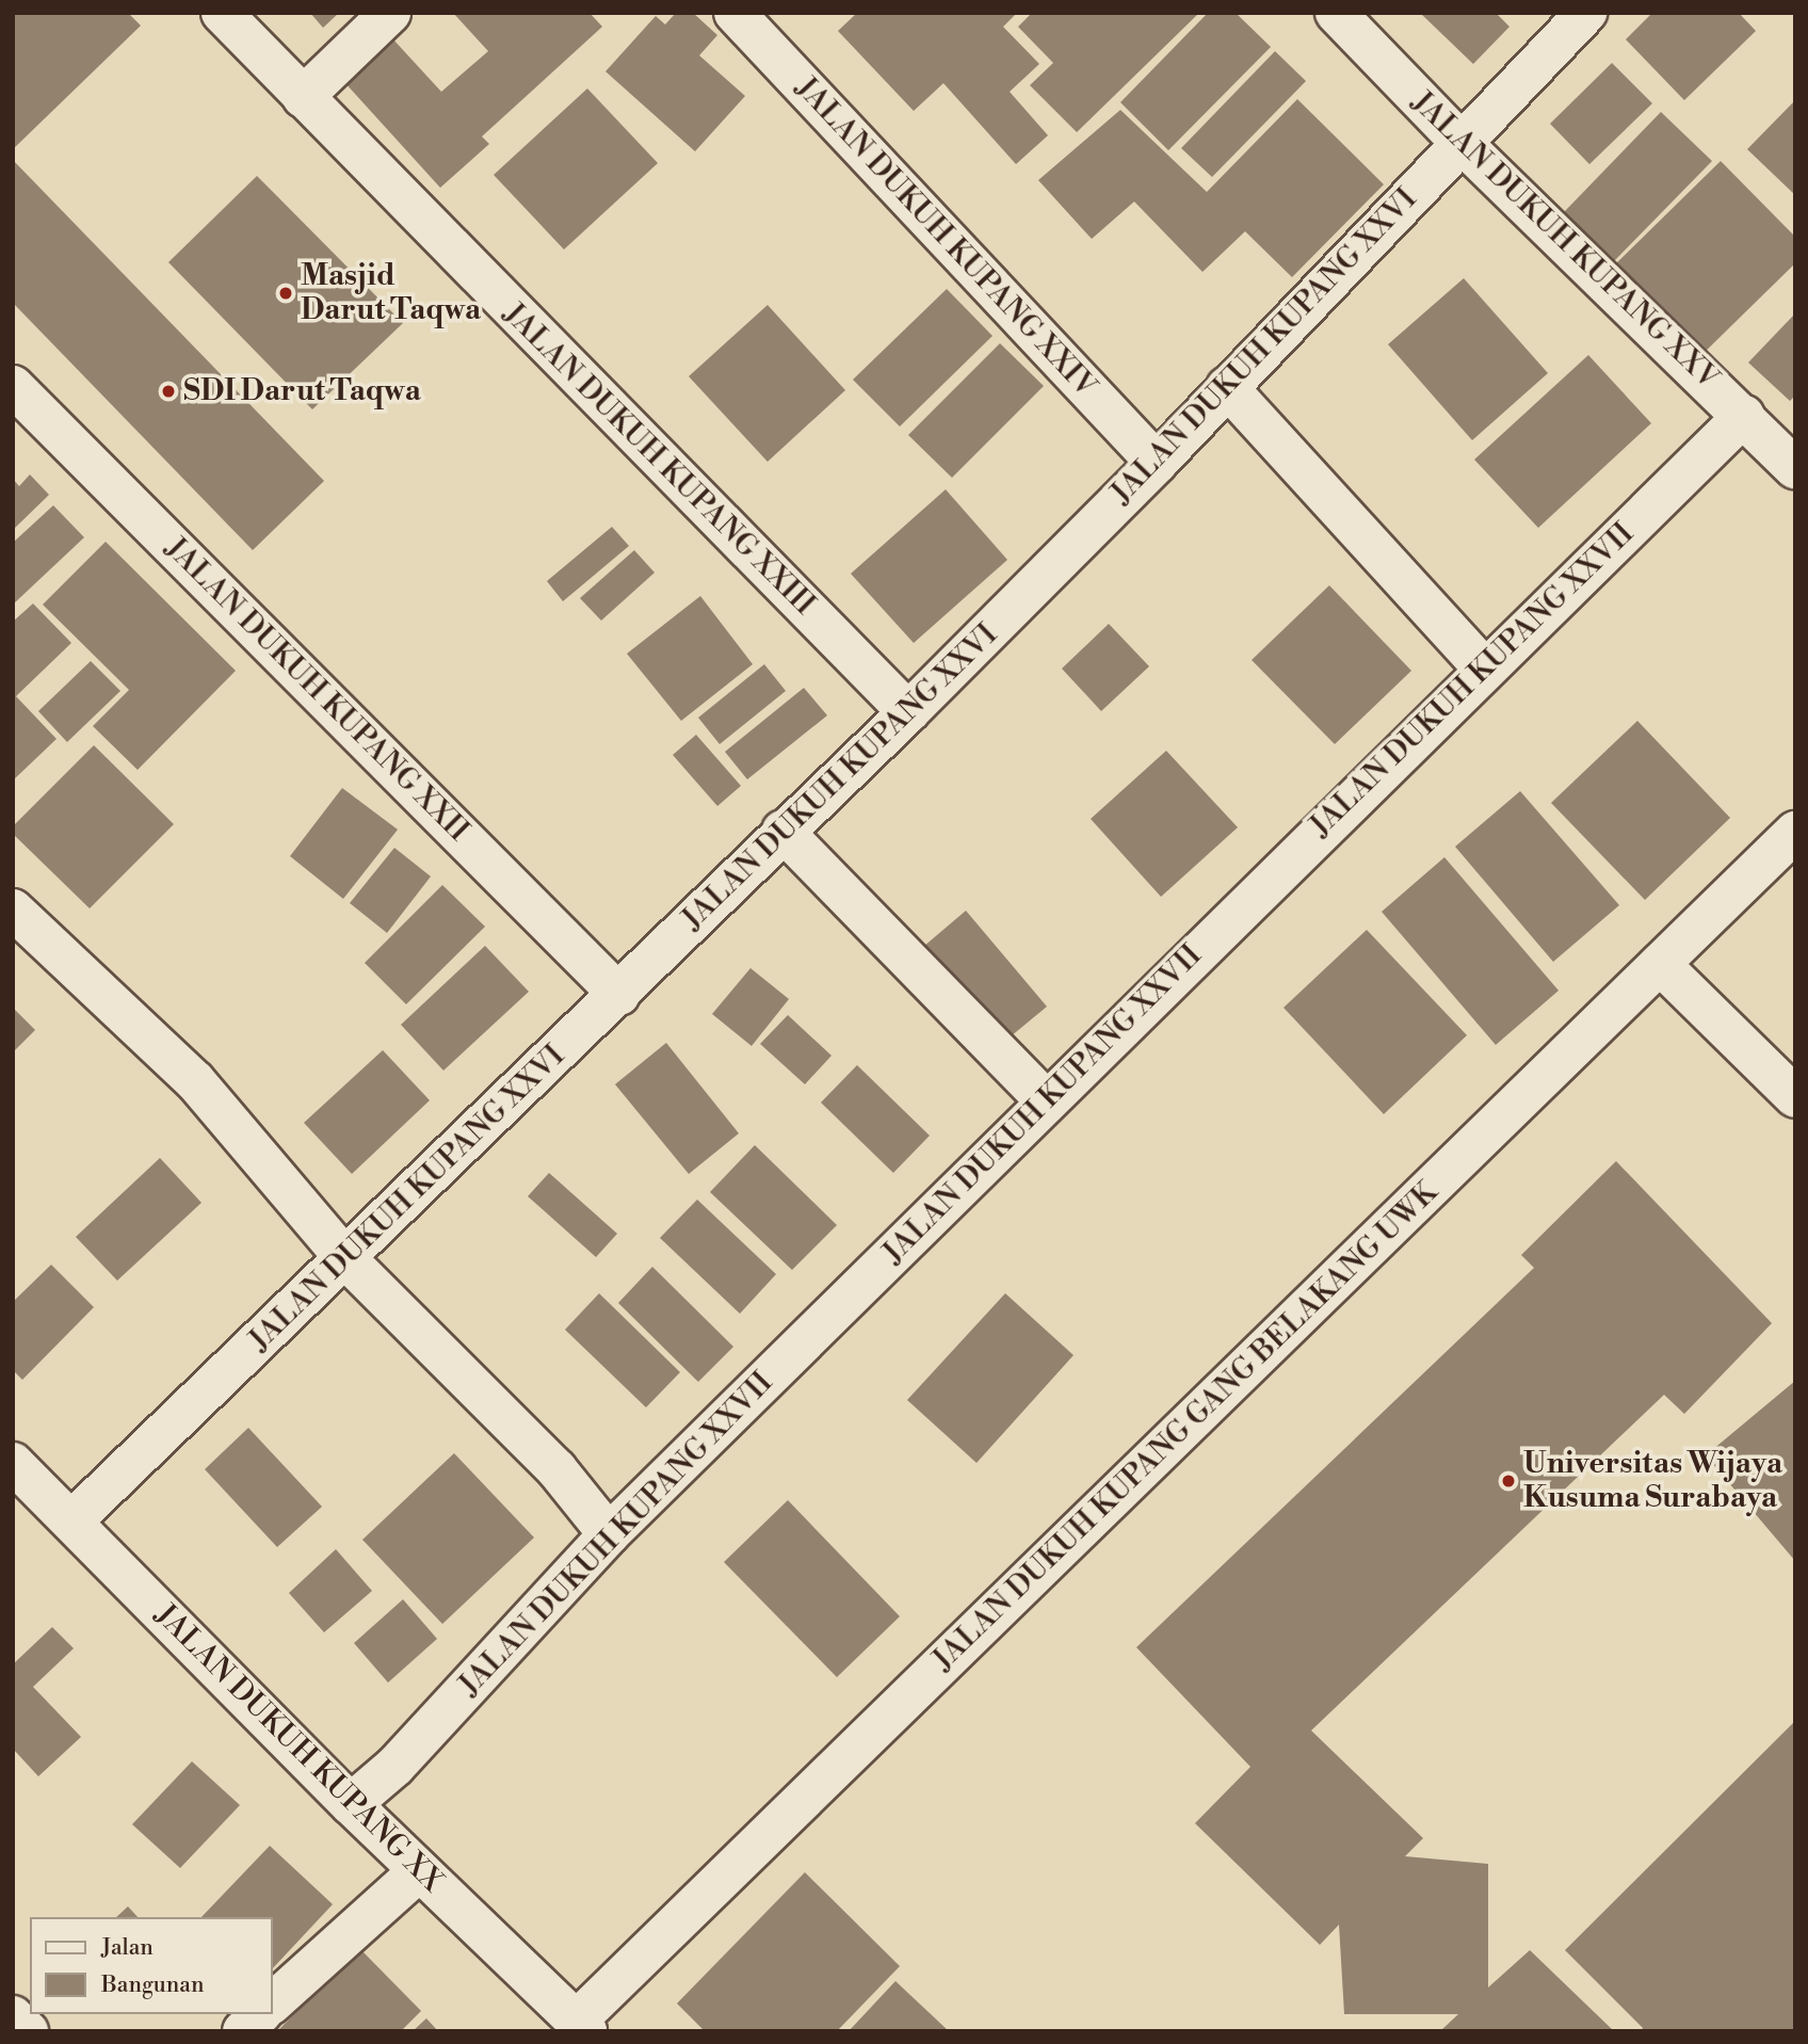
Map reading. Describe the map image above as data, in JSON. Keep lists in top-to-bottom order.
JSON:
{
  "streets": {
    "street": [
      "JALAN DUKUH KUPANG XXIV",
      "JALAN DUKUH KUPANG XXV",
      "JALAN DUKUH KUPANG XXVI",
      "JALAN DUKUH KUPANG XXIII",
      "JALAN DUKUH KUPANG XXVII",
      "JALAN DUKUH KUPANG XXII",
      "JALAN DUKUH KUPANG GANG BELAKANG UWK",
      "JALAN DUKUH KUPANG XX"
    ]
  },
  "crossings": [
    ["JALAN DUKUH KUPANG XXIV", "JALAN DUKUH KUPANG XXVI"],
    ["JALAN DUKUH KUPANG XXV", "JALAN DUKUH KUPANG XXVI"],
    ["JALAN DUKUH KUPANG XXV", "JALAN DUKUH KUPANG XXVII"],
    ["JALAN DUKUH KUPANG XXVI", "JALAN DUKUH KUPANG XXIII"],
    ["JALAN DUKUH KUPANG XXVI", "JALAN DUKUH KUPANG XXII"],
    ["JALAN DUKUH KUPANG XXVI", "JALAN DUKUH KUPANG XX"],
    ["JALAN DUKUH KUPANG XXVII", "JALAN DUKUH KUPANG XX"],
    ["JALAN DUKUH KUPANG GANG BELAKANG UWK", "JALAN DUKUH KUPANG XX"]
  ],
  "places": ["Masjid Darut Taqwa", "SDI Darut Taqwa", "Universitas Wijaya Kusuma Surabaya"],
  "legend": ["Jalan", "Bangunan"]
}
